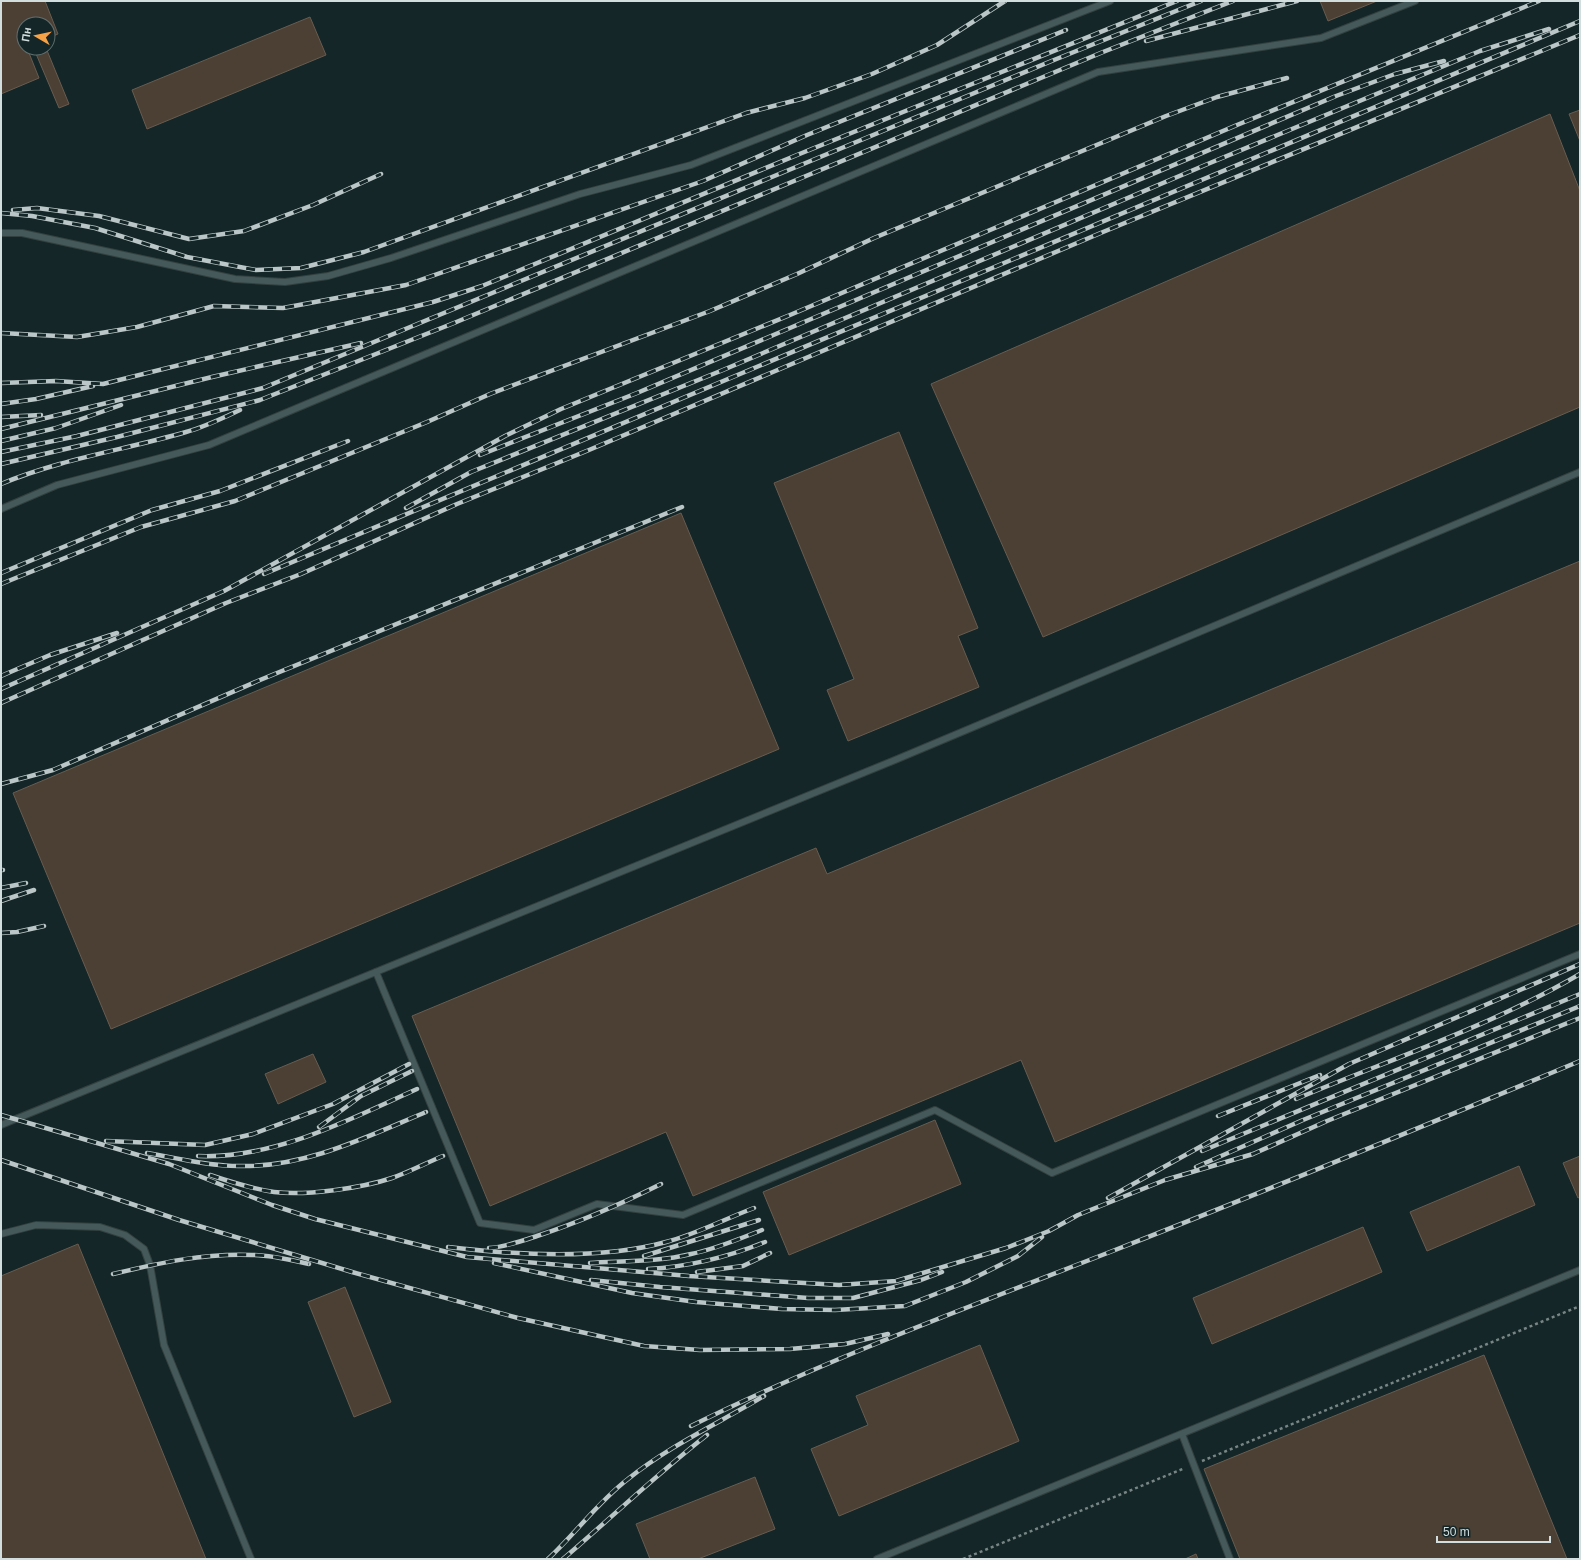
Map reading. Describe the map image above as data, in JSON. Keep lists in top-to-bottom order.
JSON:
{
  "scale_bar": "50 m",
  "north": "left"
}
